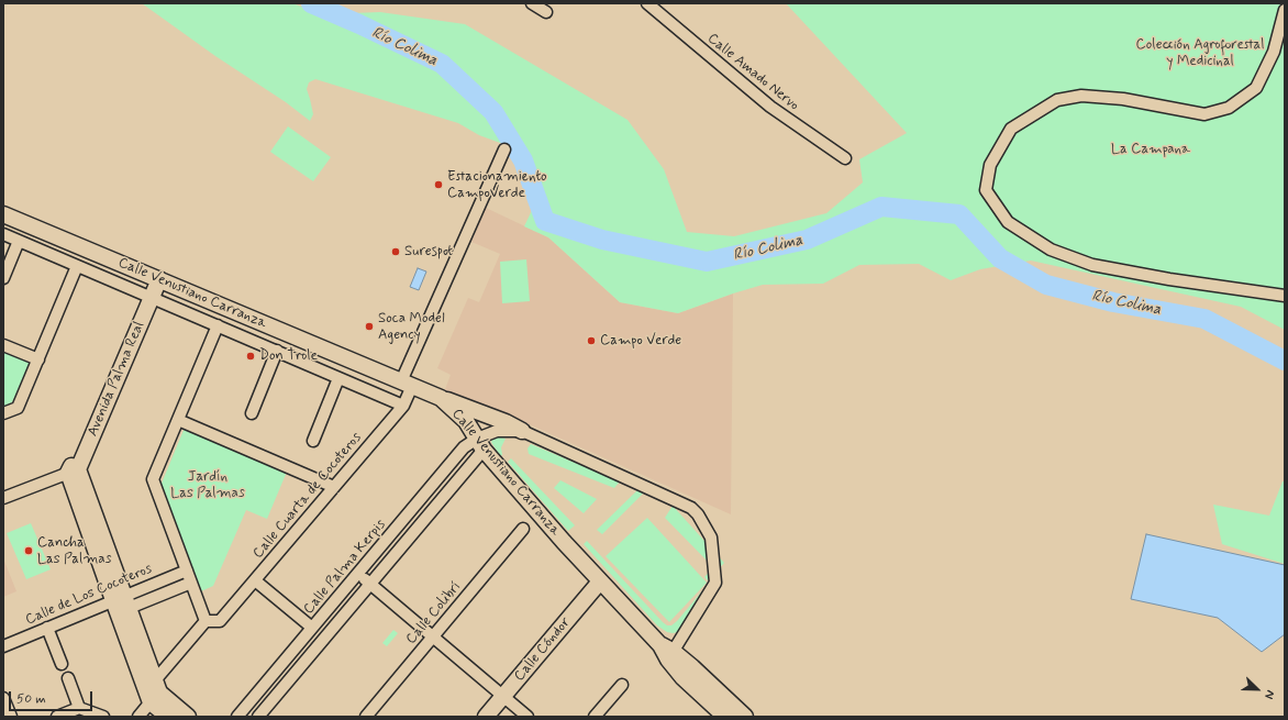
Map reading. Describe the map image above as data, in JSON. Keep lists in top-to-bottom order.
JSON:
{
  "streets": {
    "street": [
      "Calle Amado Nervo",
      "Calle Venustiano Carranza",
      "Avenida Palma Real",
      "Calle Cuarta de Cocoteros",
      "Calle Palma Kerpis",
      "Calle de Los Cocoteros",
      "Calle Colibrí",
      "Calle Cóndor"
    ]
  },
  "crossings": [
    ["Calle Venustiano Carranza", "Avenida Palma Real"],
    ["Calle Venustiano Carranza", "Calle Cuarta de Cocoteros"],
    ["Calle Venustiano Carranza", "Calle Palma Kerpis"],
    ["Calle Venustiano Carranza", "Calle Cóndor"]
  ],
  "water": ["Río Colima"],
  "parks": ["Colección Agroforestal y Medicinal", "La Campana", "Jardín Las Palmas"],
  "places": [
    "Estacionamiento CampoVerde",
    "Surespot",
    "Soca Model Agency",
    "Campo Verde",
    "Don Trole",
    "Cancha Las Palmas"
  ],
  "scale_bar": "50 m",
  "north": "bottom right"
}
